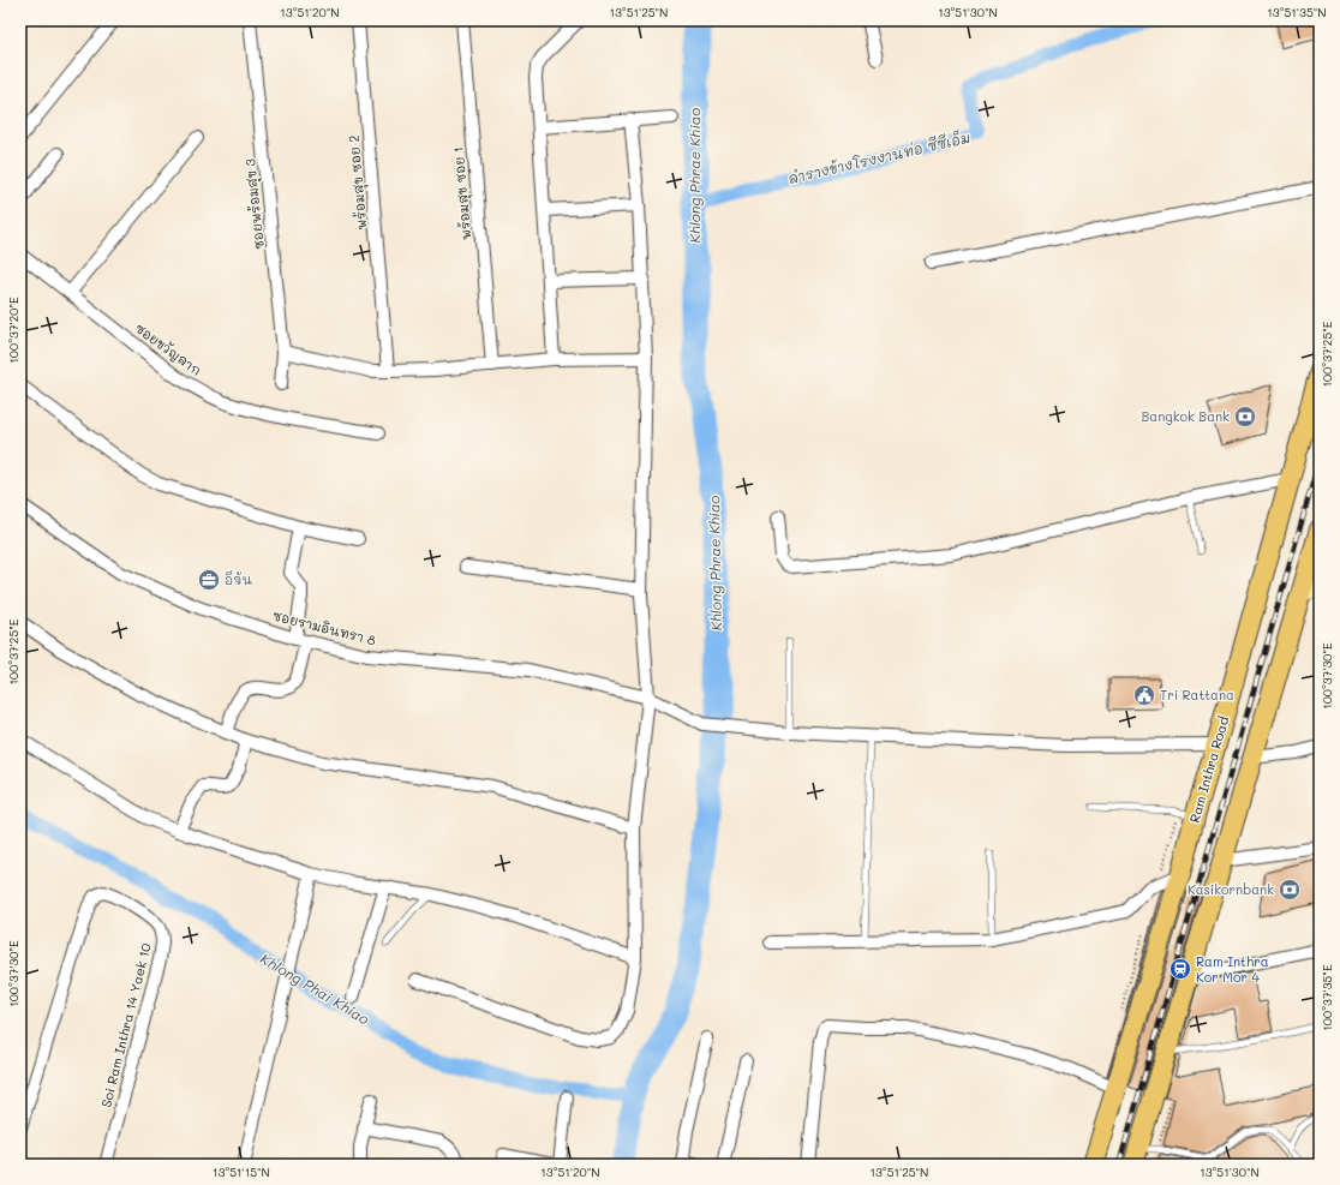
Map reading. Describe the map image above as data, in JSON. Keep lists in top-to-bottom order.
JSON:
{
  "streets": {
    "main road": ["Ram Inthra Road"],
    "street": [
      "พร้อมสุข ซอย 2",
      "พร้อมสุข ซอย 1",
      "ซอยพร้อมสุข 3",
      "ซอยขวัญลาก",
      "ซอยรามอินทรา 8",
      "Soi Ram Inthra 14 Yaek 10"
    ]
  },
  "crossings": [
    ["ซอยรามอินทรา 8", "Ram Inthra Road"]
  ],
  "water": ["ลำรางข้างโรงงานท่อ ซีซีเอ็ม", "Khlong Phrae Khiao", "Khlong Phai Khiao"],
  "places": {
    "bank": ["Bangkok Bank", "Kasikornbank"],
    "office": ["อีจัน"],
    "public building": ["Tri Rattana"],
    "station": ["Ram Inthra Kor Mor 4"]
  },
  "coordinates": [
    "13°51'20\"N",
    "13°51'25\"N",
    "13°51'30\"N",
    "13°51'35\"N",
    "100°37'20\"E",
    "100°37'25\"E",
    "100°37'30\"E",
    "100°37'35\"E",
    "13°51'15\"N"
  ]
}
